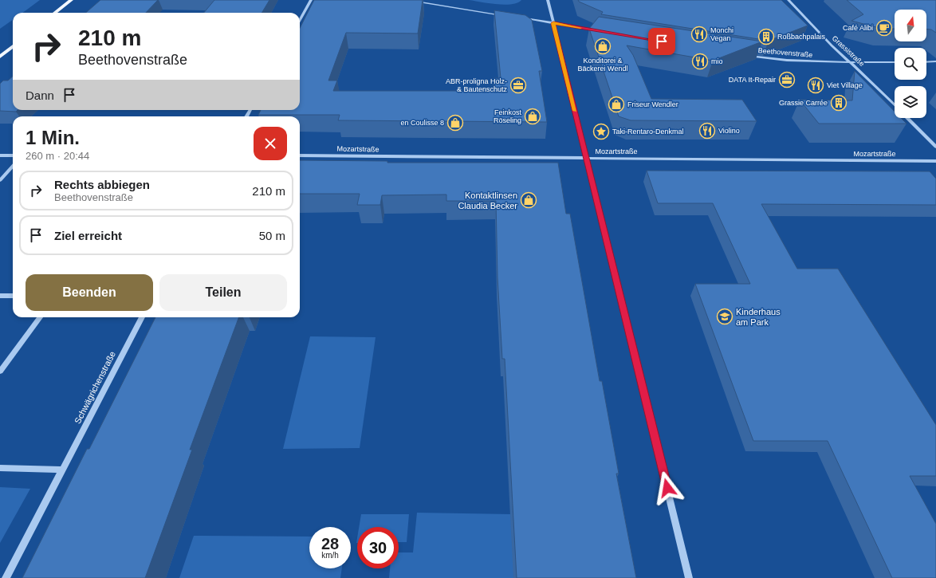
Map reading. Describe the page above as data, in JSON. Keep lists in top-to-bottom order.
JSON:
{
  "streets": {
    "street": [
      "Grassistraße",
      "Beethovenstraße",
      "Mozartstraße",
      "Schwägrichenstraße"
    ]
  },
  "crossings": [
    ["Grassistraße", "Beethovenstraße"]
  ],
  "places": {
    "cafe": ["Café Alibi"],
    "restaurant": [
      "Monchi Vegan",
      "mio",
      "Viet Village",
      "Violino"
    ],
    "building": ["Roßbachpalais", "Grassie Carrée"],
    "shop": [
      "Konditorei & Bäckerei Wendl",
      "Friseur Wendler",
      "Feinkost Röseling",
      "en Coulisse 8",
      "Kontaktlinsen Claudia Becker"
    ],
    "office": ["DATA It-Repair", "ABR-proligna Holz- & Bautenschutz"],
    "place": ["Taki-Rentaro-Denkmal"],
    "school or university": ["Kinderhaus am Park"]
  },
  "north": "top",
  "page": {
    "turn": ["210 m", "Beethovenstraße"],
    "then": "Dann",
    "heading": ["1 Min.", "260 m · 20:44"],
    "list": [
      {
        "name": "Rechts abbiegen",
        "note": "Beethovenstraße",
        "value": "210 m"
      },
      {
        "name": "Ziel erreicht",
        "value": "50 m"
      }
    ],
    "buttons": ["Beenden", "Teilen"],
    "speed": "28 km/h",
    "limit": "30"
  }
}
